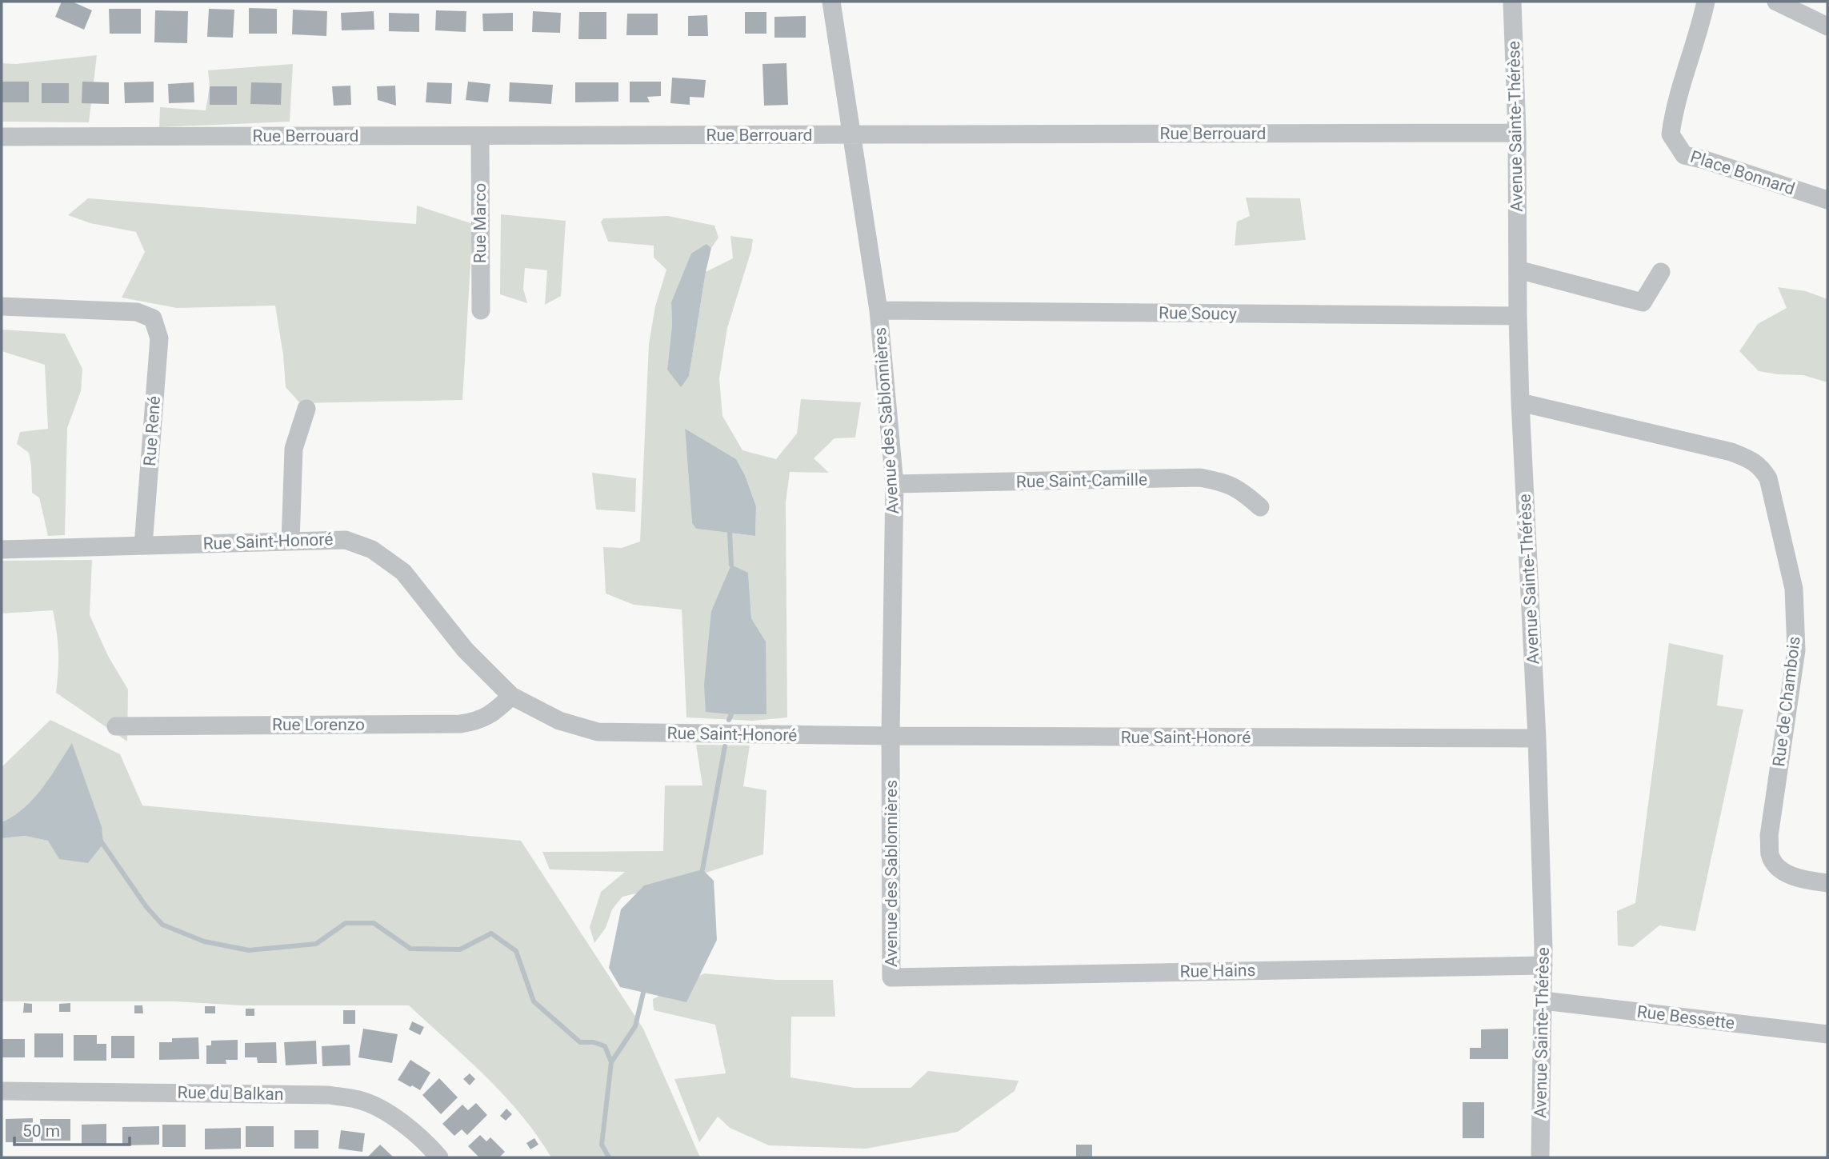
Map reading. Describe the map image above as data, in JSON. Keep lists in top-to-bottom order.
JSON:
{
  "streets": {
    "street": [
      "Avenue Sainte-Thérèse",
      "Rue Berrouard",
      "Place Bonnard",
      "Rue Marco",
      "Rue Soucy",
      "Avenue des Sablonnières",
      "Rue René",
      "Rue Saint-Camille",
      "Rue Saint-Honoré",
      "Rue de Chambois",
      "Rue Lorenzo",
      "Rue Hains",
      "Rue Bessette",
      "Rue du Balkan"
    ]
  },
  "crossings": [
    ["Avenue Sainte-Thérèse", "Rue Berrouard"],
    ["Avenue Sainte-Thérèse", "Rue Soucy"],
    ["Avenue Sainte-Thérèse", "Rue Saint-Honoré"],
    ["Avenue Sainte-Thérèse", "Rue de Chambois"],
    ["Avenue Sainte-Thérèse", "Rue Hains"],
    ["Avenue Sainte-Thérèse", "Rue Bessette"],
    ["Rue Berrouard", "Rue Marco"],
    ["Rue Berrouard", "Avenue des Sablonnières"],
    ["Rue Soucy", "Avenue des Sablonnières"],
    ["Avenue des Sablonnières", "Rue Saint-Camille"],
    ["Avenue des Sablonnières", "Rue Saint-Honoré"],
    ["Avenue des Sablonnières", "Rue Hains"],
    ["Rue René", "Rue Saint-Honoré"],
    ["Rue Saint-Honoré", "Rue Lorenzo"]
  ],
  "scale_bar": "50 m"
}
